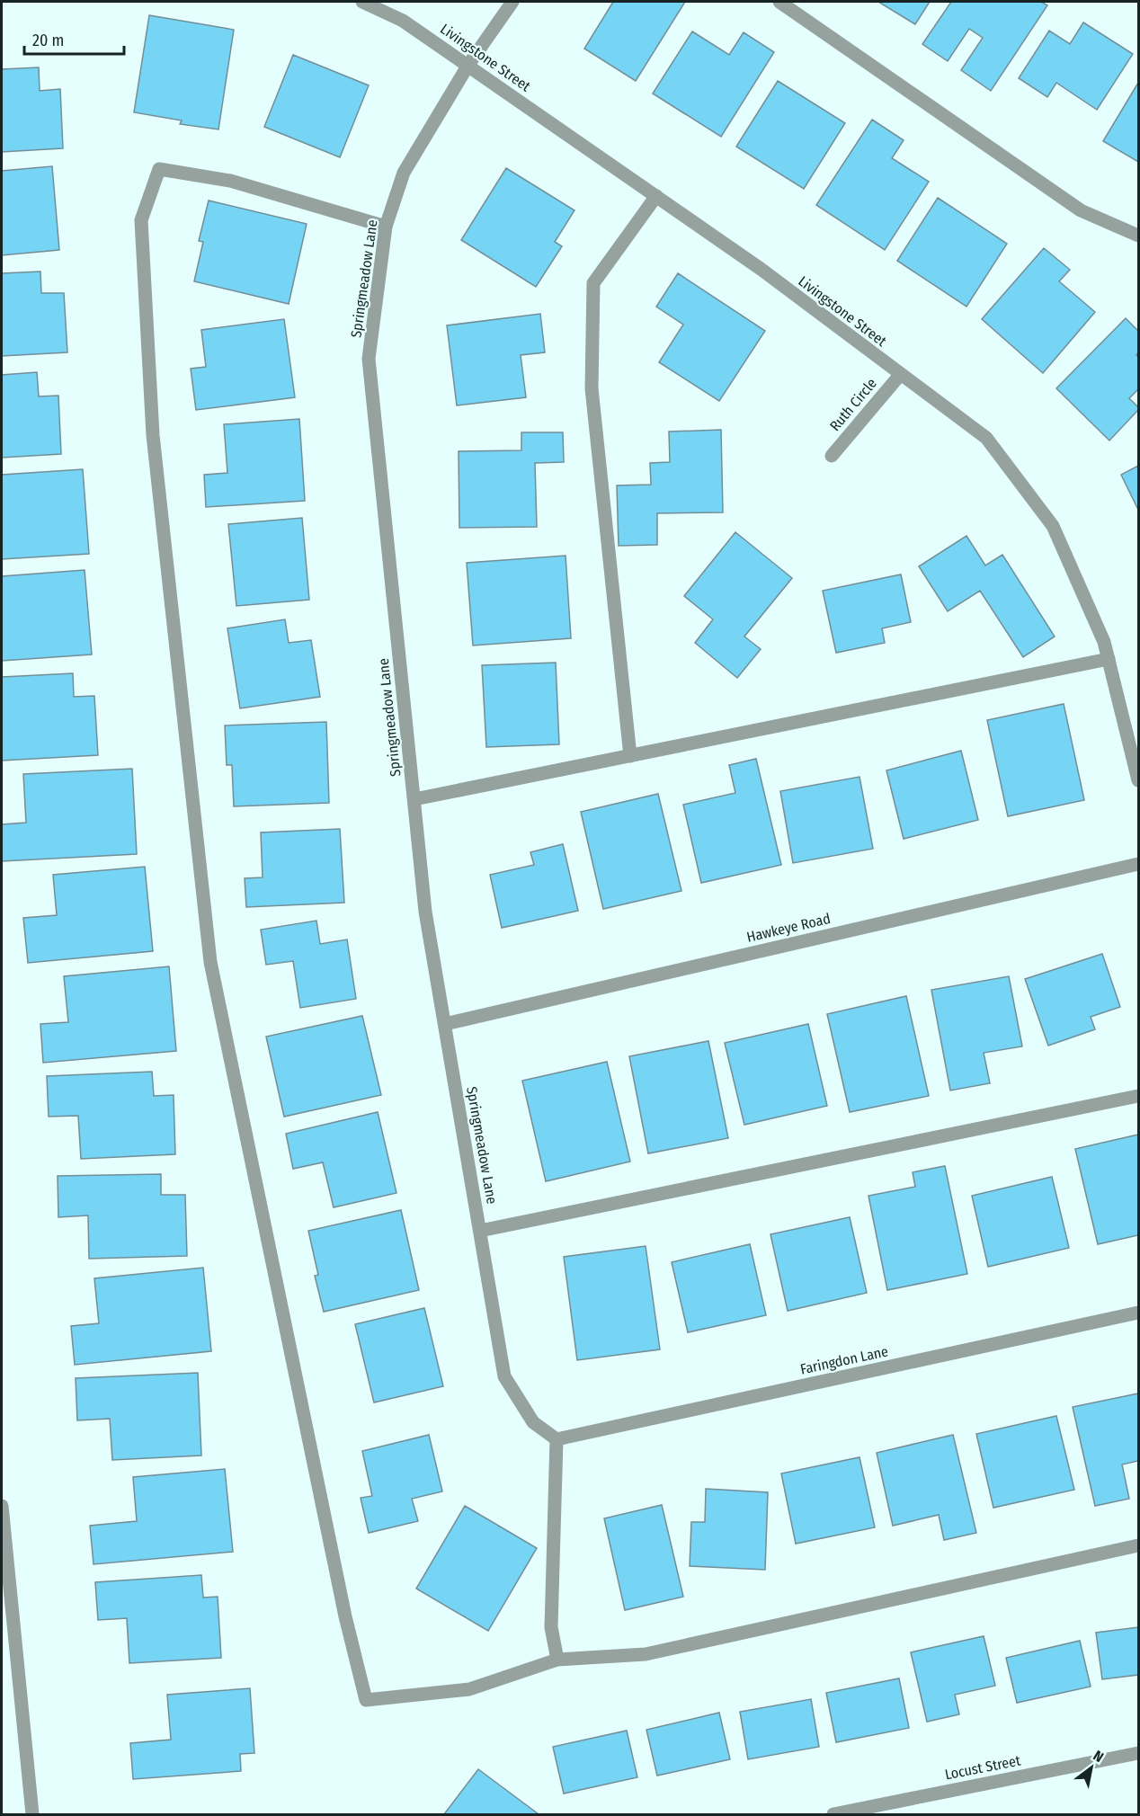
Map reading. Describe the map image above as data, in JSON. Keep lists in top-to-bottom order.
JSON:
{
  "streets": {
    "street": [
      "Livingstone Street",
      "Springmeadow Lane",
      "Ruth Circle",
      "Hawkeye Road",
      "Faringdon Lane",
      "Locust Street"
    ]
  },
  "crossings": [
    ["Livingstone Street", "Springmeadow Lane"],
    ["Livingstone Street", "Ruth Circle"],
    ["Springmeadow Lane", "Hawkeye Road"],
    ["Springmeadow Lane", "Faringdon Lane"]
  ],
  "scale_bar": "20 m",
  "north": "top right"
}
